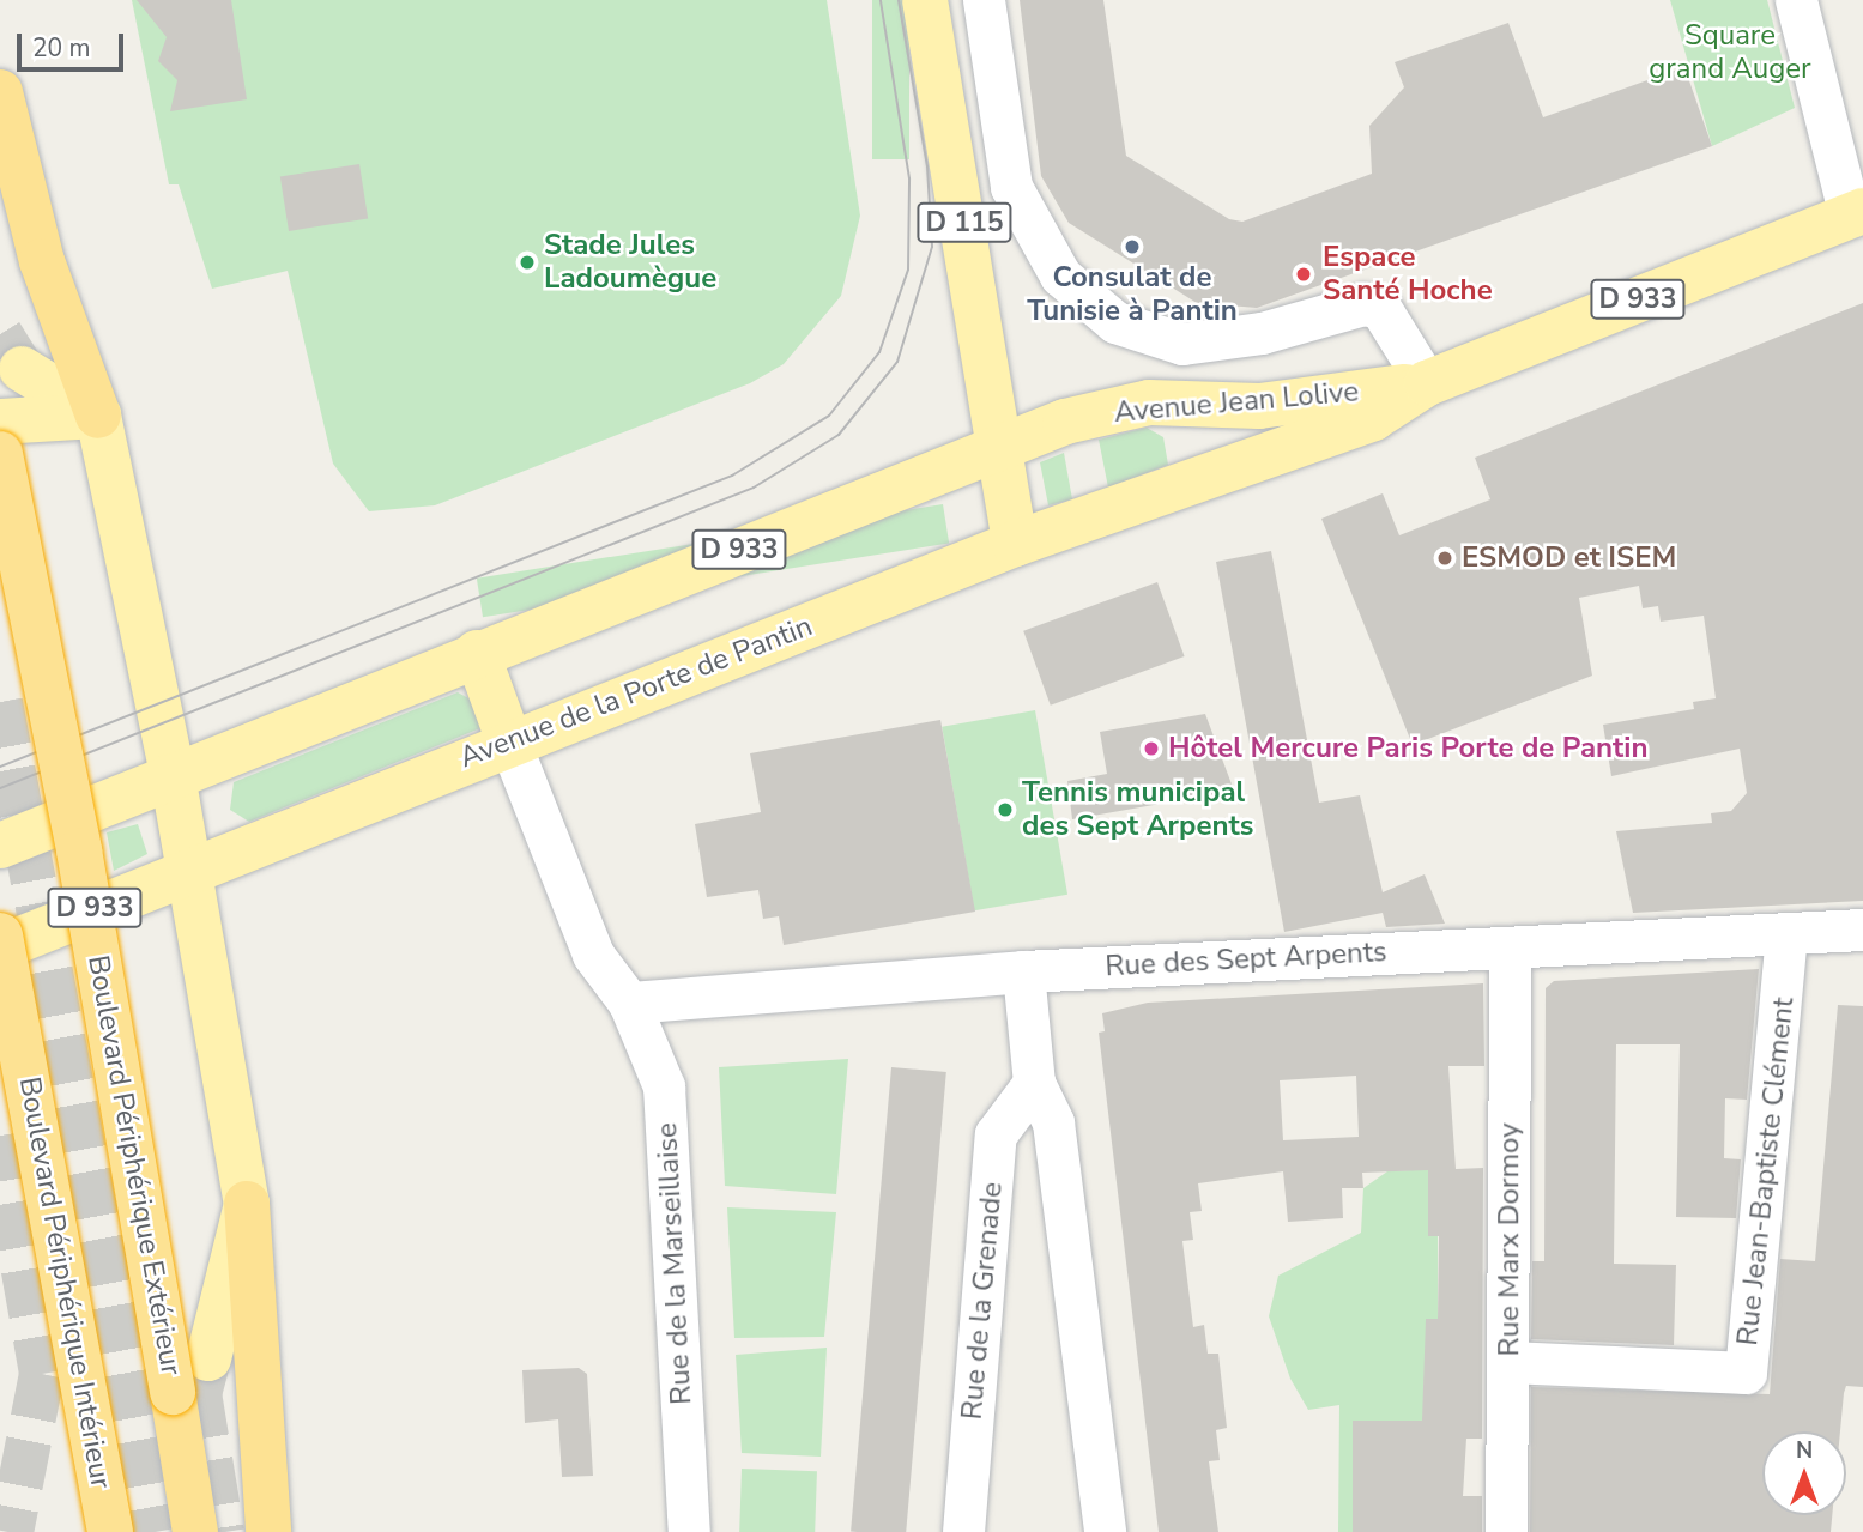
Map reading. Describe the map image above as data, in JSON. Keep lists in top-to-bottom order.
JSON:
{
  "streets": {
    "highway": ["Boulevard Périphérique Extérieur", "Boulevard Périphérique Intérieur"],
    "main road": [
      "D 115",
      "D 933",
      "Avenue Jean Lolive",
      "Avenue de la Porte de Pantin"
    ],
    "street": [
      "Rue des Sept Arpents",
      "Rue Jean-Baptiste Clément",
      "Rue Marx Dormoy",
      "Rue de la Marseillaise",
      "Rue de la Grenade"
    ]
  },
  "crossings": [
    ["D 115", "D 933"],
    ["D 115", "Avenue Jean Lolive"],
    ["D 115", "Avenue de la Porte de Pantin"],
    ["D 933", "Avenue Jean Lolive"],
    ["D 933", "Avenue de la Porte de Pantin"],
    ["Avenue Jean Lolive", "Avenue de la Porte de Pantin"],
    ["Avenue de la Porte de Pantin", "Rue de la Marseillaise"],
    ["Rue des Sept Arpents", "Rue Jean-Baptiste Clément"],
    ["Rue des Sept Arpents", "Rue Marx Dormoy"],
    ["Rue des Sept Arpents", "Rue de la Marseillaise"],
    ["Rue Jean-Baptiste Clément", "Rue Marx Dormoy"]
  ],
  "parks": ["Square grand Auger"],
  "places": [
    "Consulat de Tunisie à Pantin",
    "Stade Jules Ladoumègue",
    "Espace Santé Hoche",
    "ESMOD et ISEM",
    "Hôtel Mercure Paris Porte de Pantin",
    "Tennis municipal des Sept Arpents"
  ],
  "scale_bar": "20 m",
  "north": "top"
}
